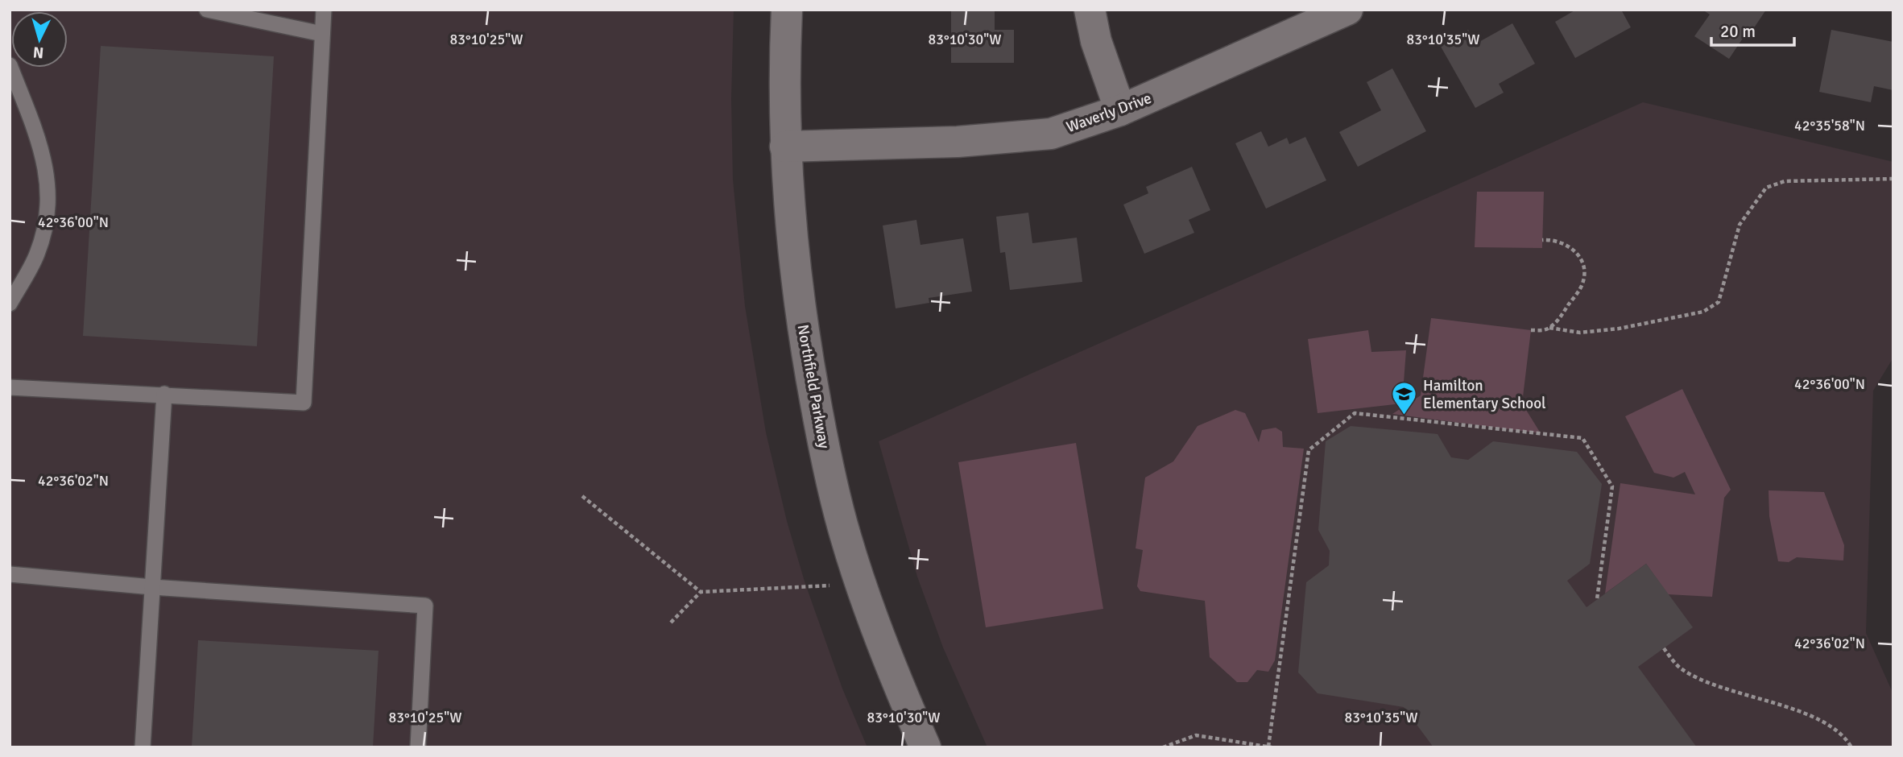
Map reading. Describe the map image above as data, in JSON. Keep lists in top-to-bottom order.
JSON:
{
  "streets": {
    "street": ["Waverly Drive", "Northfield Parkway"]
  },
  "crossings": [
    ["Waverly Drive", "Northfield Parkway"]
  ],
  "places": {
    "school or university": ["Hamilton Elementary School"]
  },
  "scale_bar": "20 m",
  "north": "bottom",
  "coordinates": [
    "83°10'25\"W",
    "83°10'30\"W",
    "83°10'35\"W",
    "42°35'58\"N",
    "42°36'00\"N",
    "42°36'02\"N"
  ]
}
